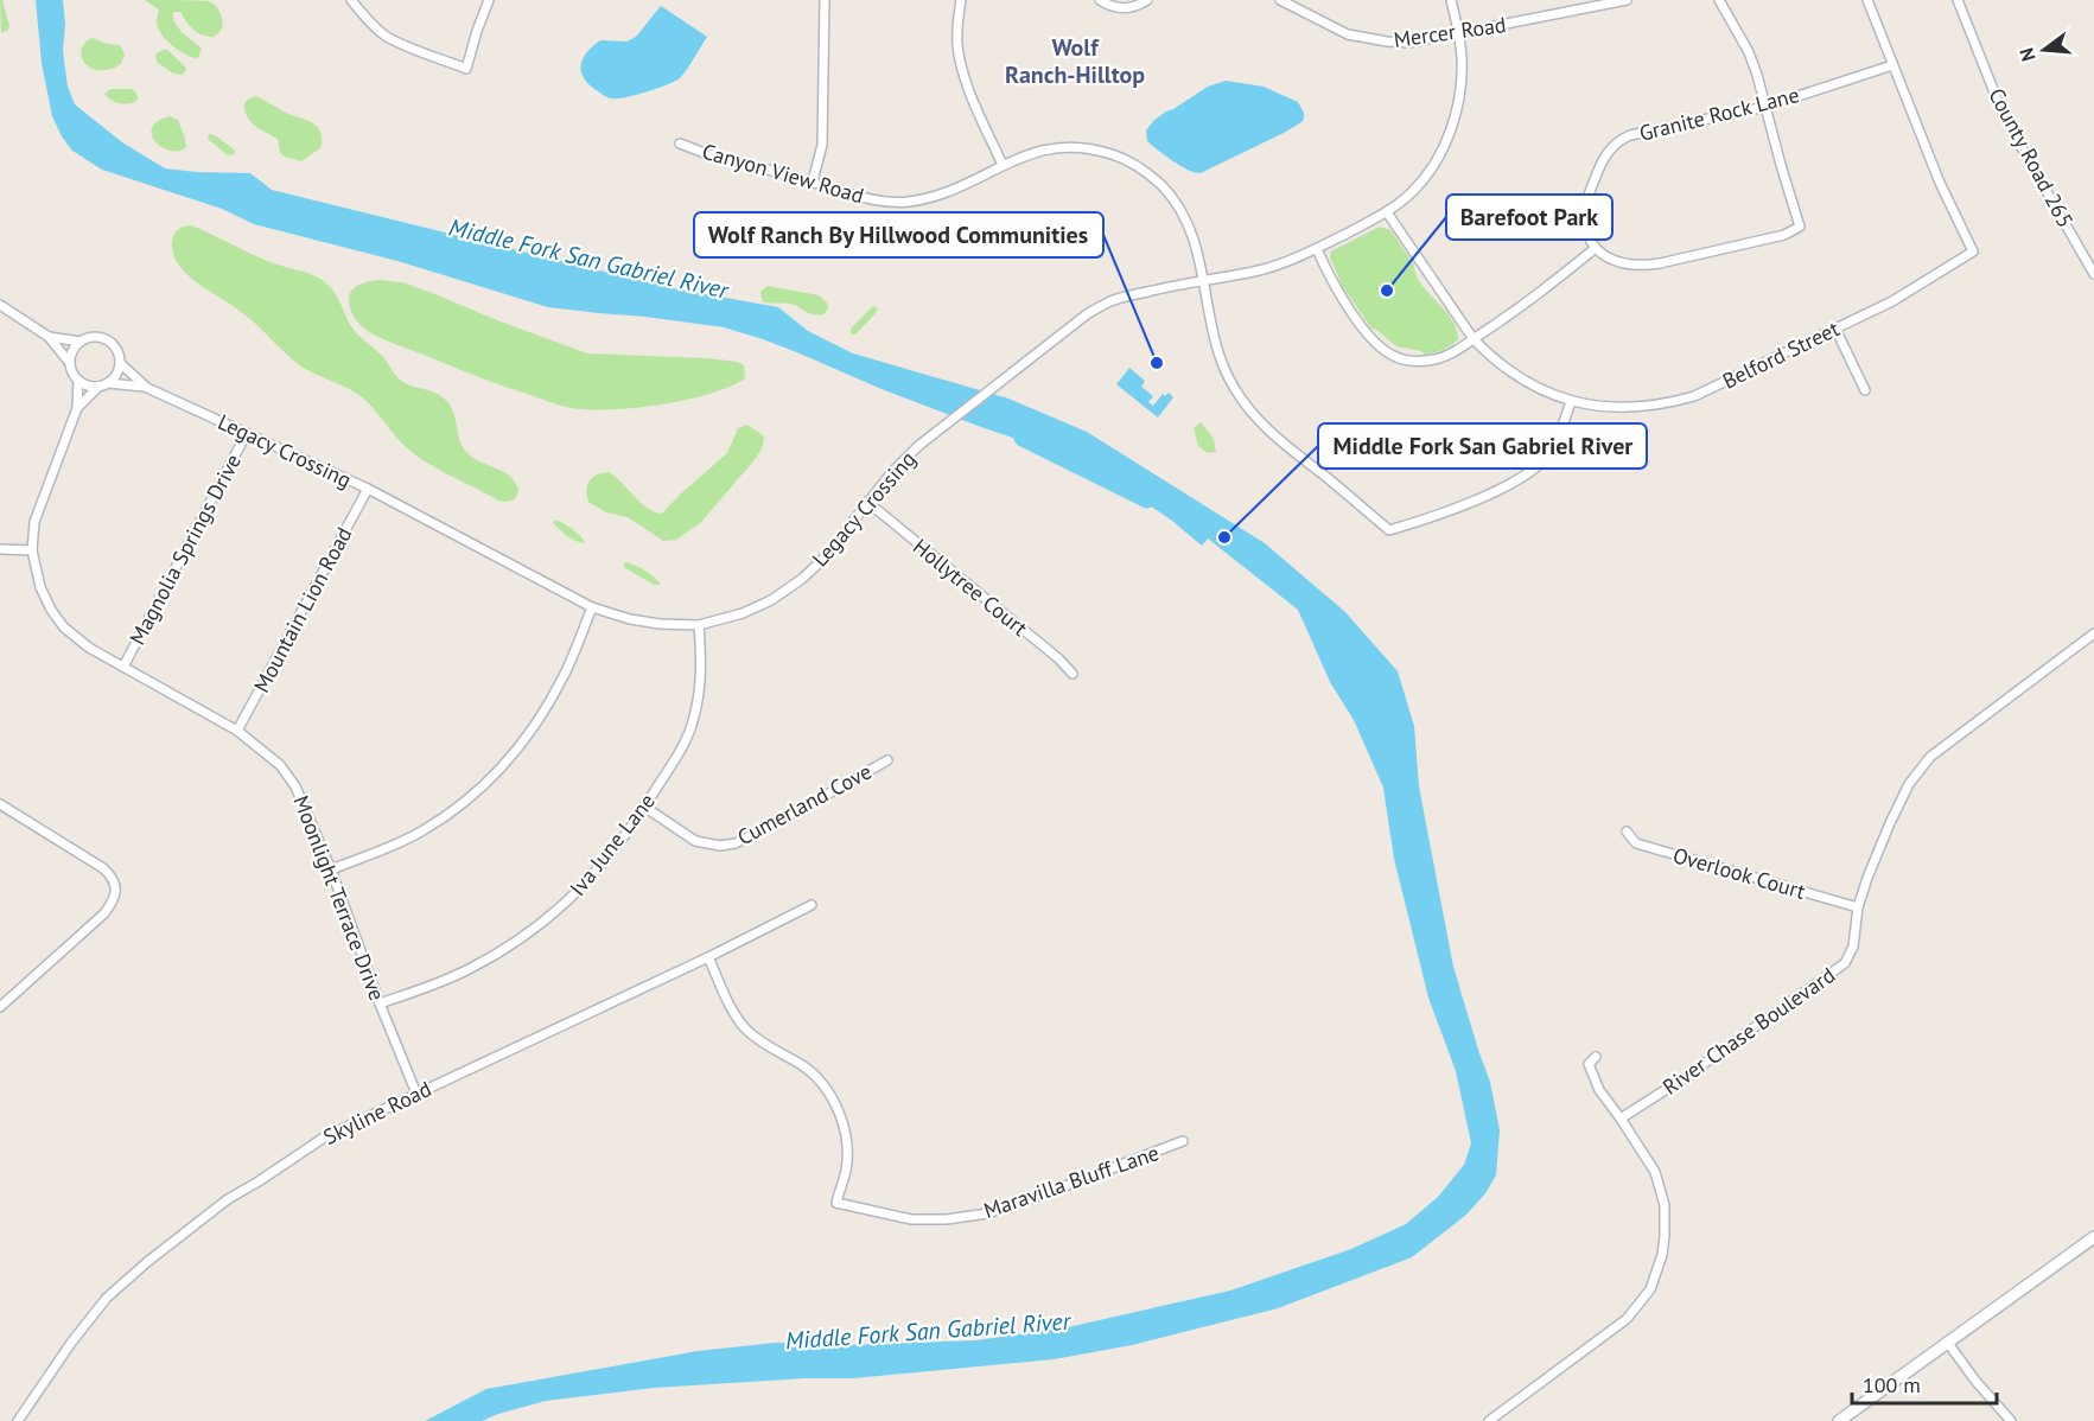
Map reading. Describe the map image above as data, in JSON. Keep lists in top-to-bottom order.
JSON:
{
  "streets": {
    "street": [
      "Mercer Road",
      "Granite Rock Lane",
      "County Road 265",
      "Canyon View Road",
      "Belford Street",
      "Legacy Crossing",
      "Magnolia Springs Drive",
      "Hollytree Court",
      "Mountain Lion Road",
      "Cumerland Cove",
      "Iva June Lane",
      "Overlook Court",
      "Moonlight Terrace Drive",
      "River Chase Boulevard",
      "Skyline Road",
      "Maravilla Bluff Lane"
    ]
  },
  "crossings": [
    ["Mercer Road", "Legacy Crossing"],
    ["Granite Rock Lane", "Belford Street"],
    ["Canyon View Road", "Belford Street"],
    ["Canyon View Road", "Legacy Crossing"],
    ["Belford Street", "Legacy Crossing"],
    ["Legacy Crossing", "Magnolia Springs Drive"],
    ["Legacy Crossing", "Hollytree Court"],
    ["Legacy Crossing", "Mountain Lion Road"],
    ["Legacy Crossing", "Iva June Lane"],
    ["Legacy Crossing", "Moonlight Terrace Drive"],
    ["Magnolia Springs Drive", "Moonlight Terrace Drive"],
    ["Mountain Lion Road", "Moonlight Terrace Drive"],
    ["Cumerland Cove", "Iva June Lane"],
    ["Iva June Lane", "Moonlight Terrace Drive"],
    ["Overlook Court", "River Chase Boulevard"],
    ["Moonlight Terrace Drive", "Skyline Road"],
    ["Skyline Road", "Maravilla Bluff Lane"]
  ],
  "districts": ["Wolf Ranch-Hilltop"],
  "water": ["Middle Fork San Gabriel River"],
  "places": ["Barefoot Park", "Wolf Ranch By Hillwood Communities", "Middle Fork San Gabriel River"],
  "scale_bar": "100 m",
  "north": "left"
}
